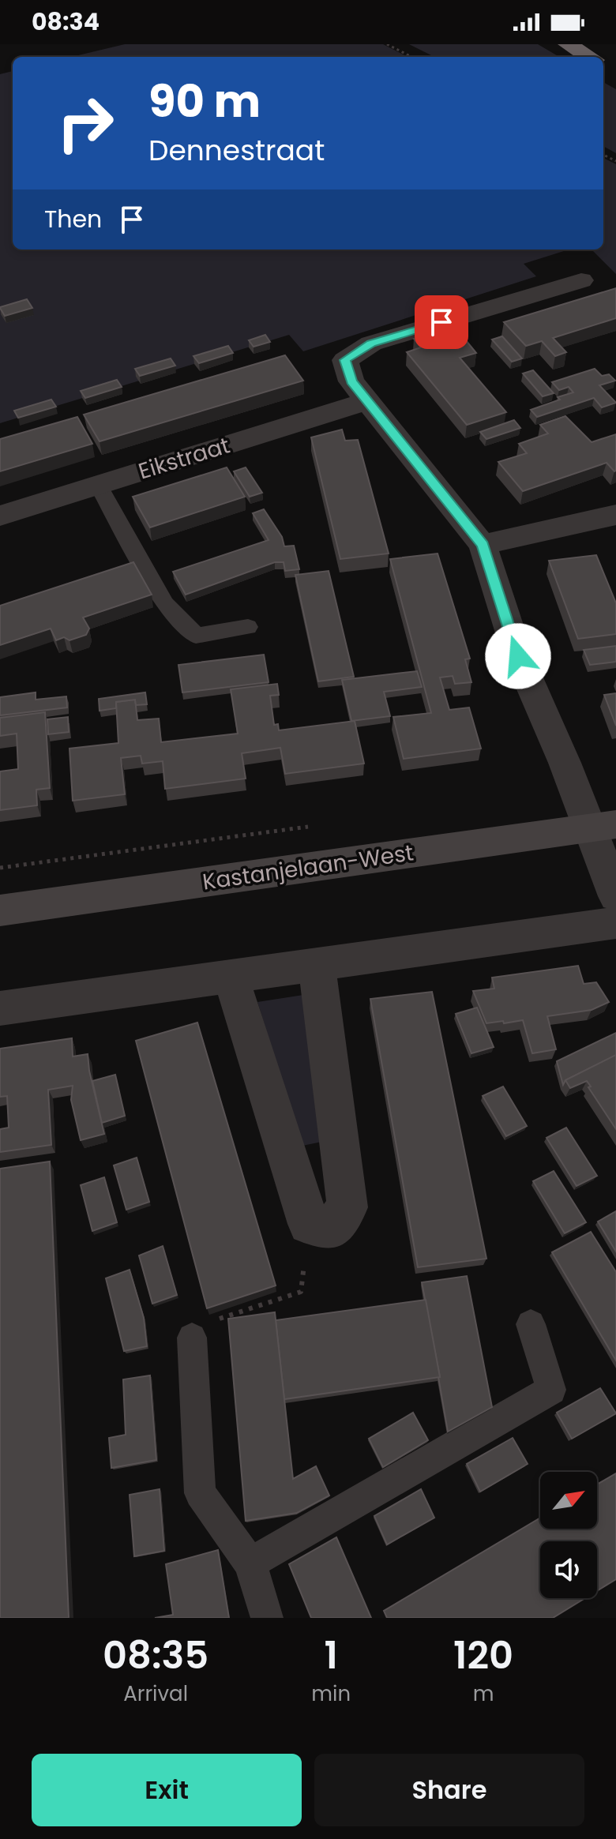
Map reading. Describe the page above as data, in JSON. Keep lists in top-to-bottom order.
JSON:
{
  "streets": {
    "main road": ["Kastanjelaan-West"],
    "street": ["Eikstraat"]
  },
  "north": "top right",
  "page": {
    "status": "08:34",
    "turn": ["90 m", "Dennestraat"],
    "then": "Then",
    "eta": [
      "08:35",
      "Arrival",
      "1",
      "min",
      "120",
      "m"
    ],
    "buttons": ["Exit", "Share"]
  }
}
